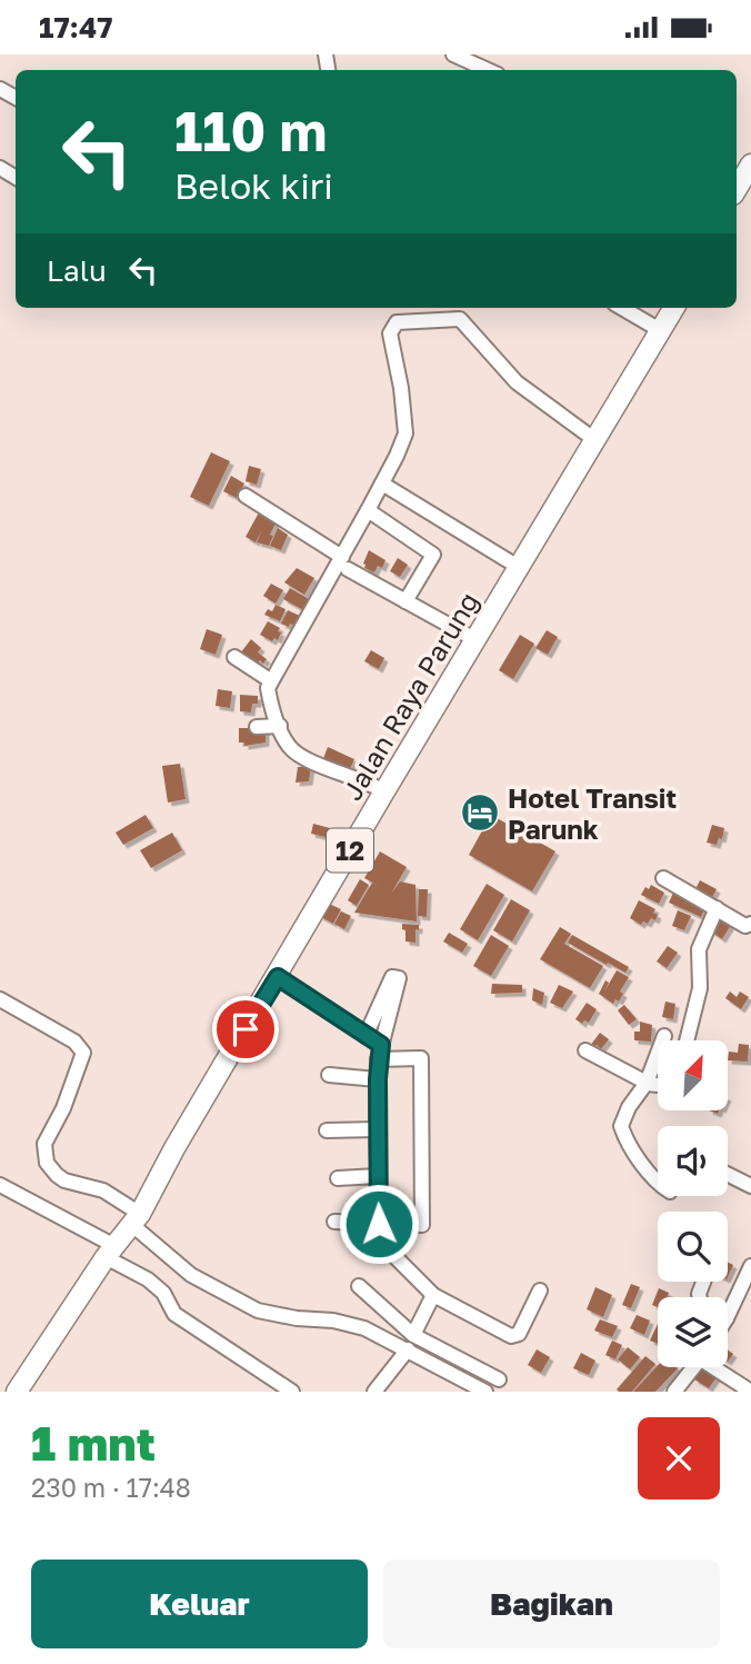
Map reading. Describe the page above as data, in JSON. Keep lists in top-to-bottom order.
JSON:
{
  "streets": {
    "highway": ["Jalan Raya Parung", "12"]
  },
  "places": {
    "hotel": ["Hotel Transit Parunk"]
  },
  "north": "top right",
  "page": {
    "status": "17:47",
    "turn": ["110 m", "Belok kiri"],
    "then": "Lalu",
    "heading": ["1 mnt", "230 m · 17:48"],
    "buttons": ["Keluar", "Bagikan"]
  }
}
